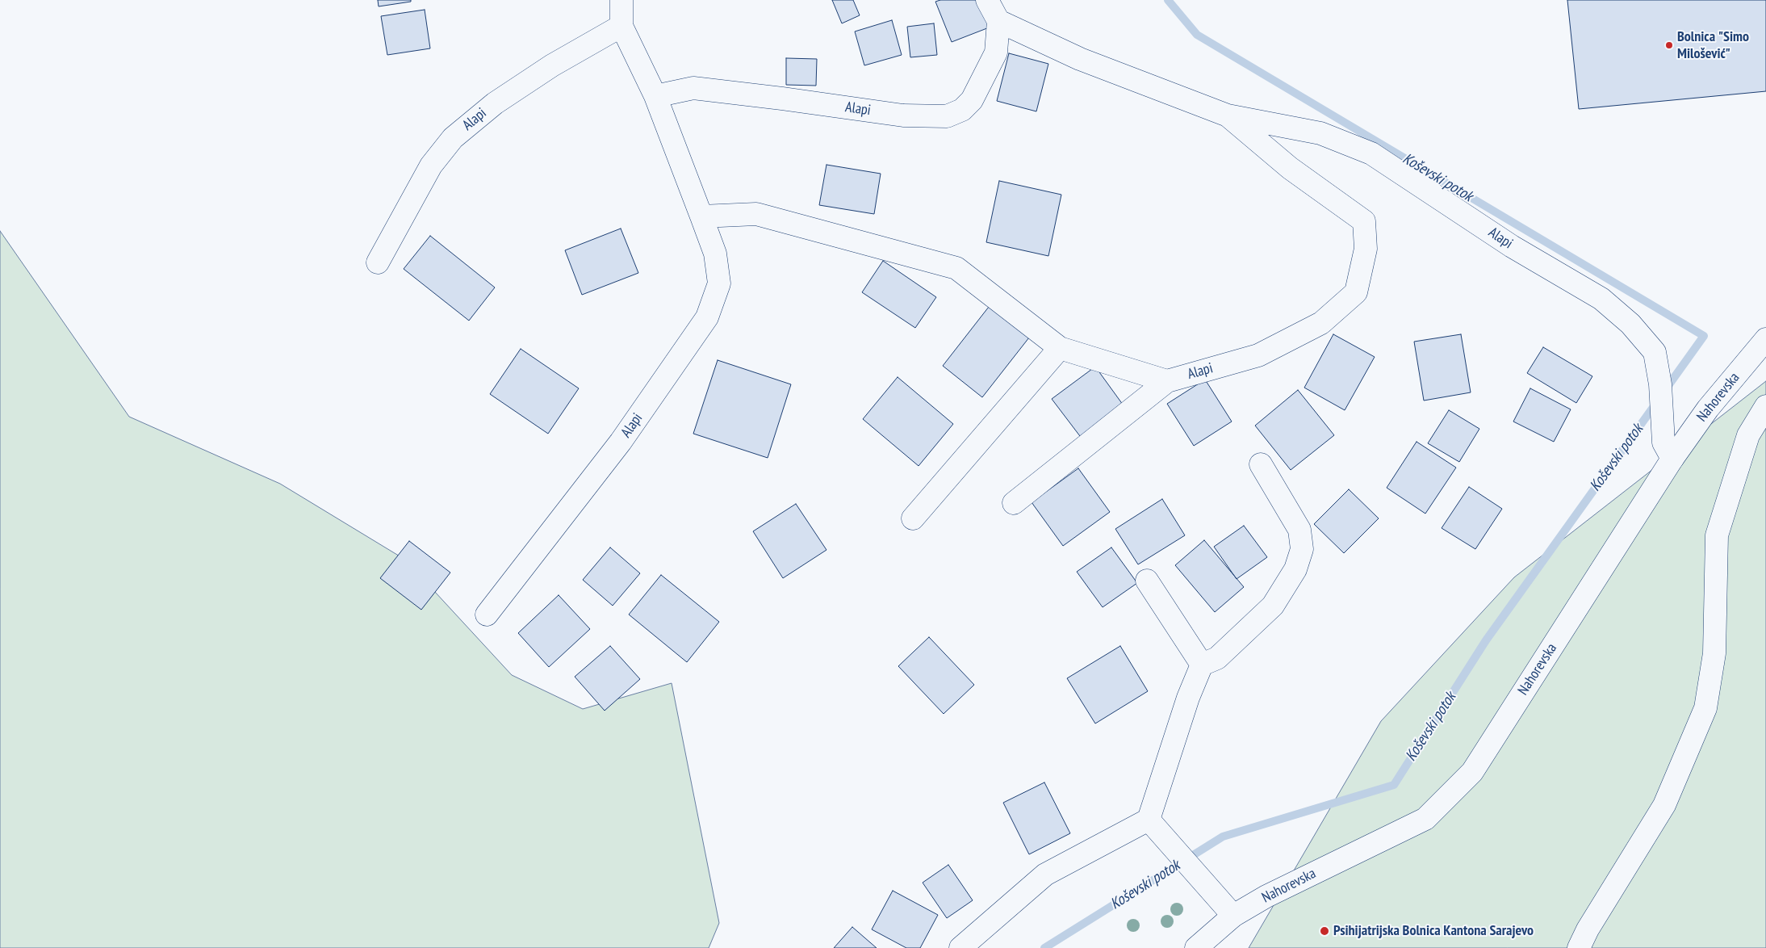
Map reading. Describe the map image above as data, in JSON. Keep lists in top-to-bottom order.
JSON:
{
  "streets": {
    "street": ["Alapi", "Nahorevska"]
  },
  "crossings": [
    ["Alapi", "Nahorevska"]
  ],
  "water": ["Koševski potok"],
  "places": ["Bolnica \"Simo Milošević\"", "Psihijatrijska Bolnica Kantona Sarajevo"]
}
